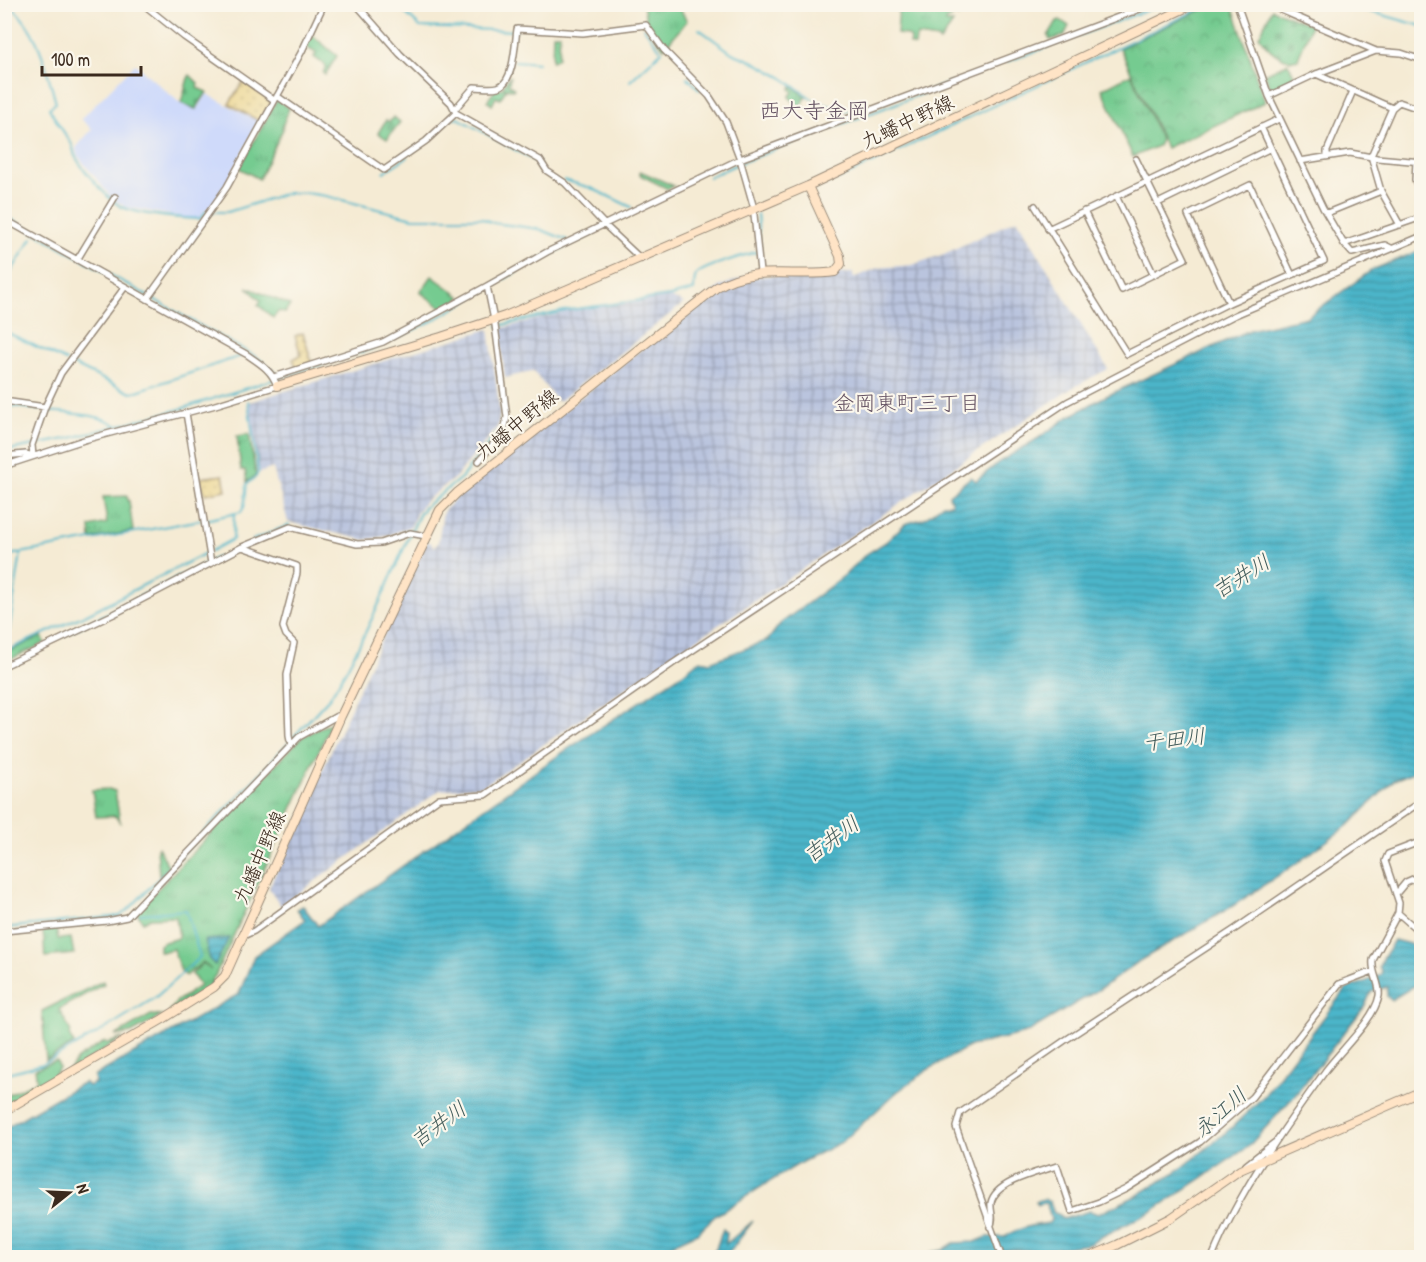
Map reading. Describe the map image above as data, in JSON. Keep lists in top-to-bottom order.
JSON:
{
  "streets": {
    "main road": ["九蟠中野線"]
  },
  "districts": ["西大寺金岡", "金岡東町三丁目"],
  "water": ["吉井川", "干田川", "永江川"],
  "scale_bar": "100 m",
  "north": "right"
}
